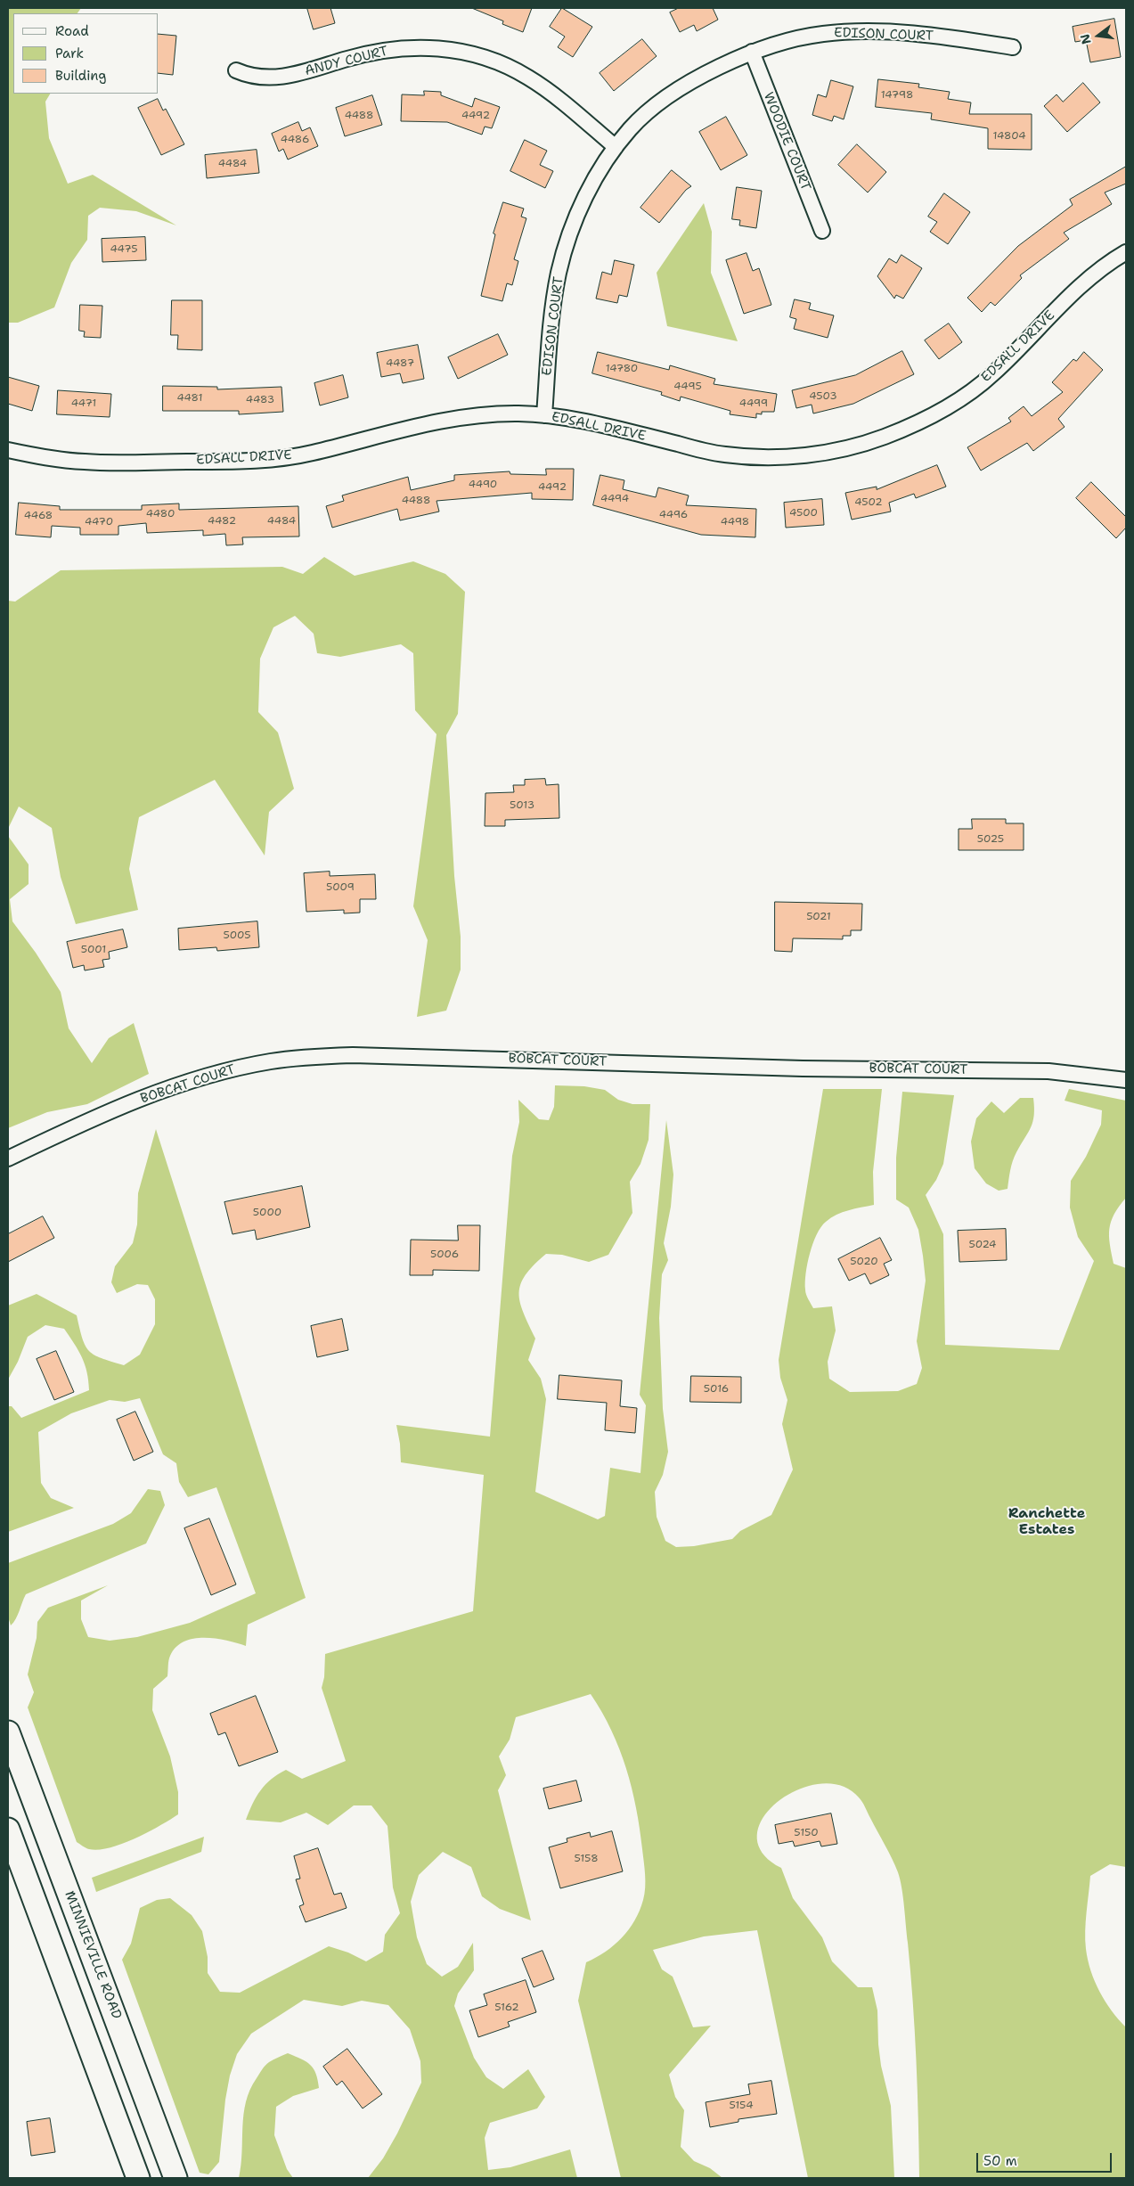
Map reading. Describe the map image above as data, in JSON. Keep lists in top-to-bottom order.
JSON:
{
  "streets": {
    "main road": ["MINNIEVILLE ROAD"],
    "street": [
      "EDISON COURT",
      "ANDY COURT",
      "WOODIE COURT",
      "EDSALL DRIVE",
      "BOBCAT COURT"
    ]
  },
  "crossings": [
    ["EDISON COURT", "ANDY COURT"],
    ["EDISON COURT", "WOODIE COURT"],
    ["EDISON COURT", "EDSALL DRIVE"]
  ],
  "districts": ["Ranchette Estates"],
  "house_numbers": [
    "14798",
    "4488",
    "4492",
    "14804",
    "4486",
    "4484",
    "4475",
    "4487",
    "14780",
    "4495",
    "4503",
    "4481",
    "4483",
    "4471",
    "4499",
    "4490",
    "4492",
    "4494",
    "4488",
    "4502",
    "4500",
    "4480",
    "4496",
    "4468",
    "4482",
    "4484",
    "4470",
    "4498",
    "5013",
    "5025",
    "5009",
    "5021",
    "5005",
    "5001",
    "5000",
    "5024",
    "5006",
    "5020",
    "5016",
    "5150",
    "5158",
    "5162",
    "5154"
  ],
  "legend": ["Road", "Park", "Building"],
  "scale_bar": "50 m",
  "north": "left"
}
